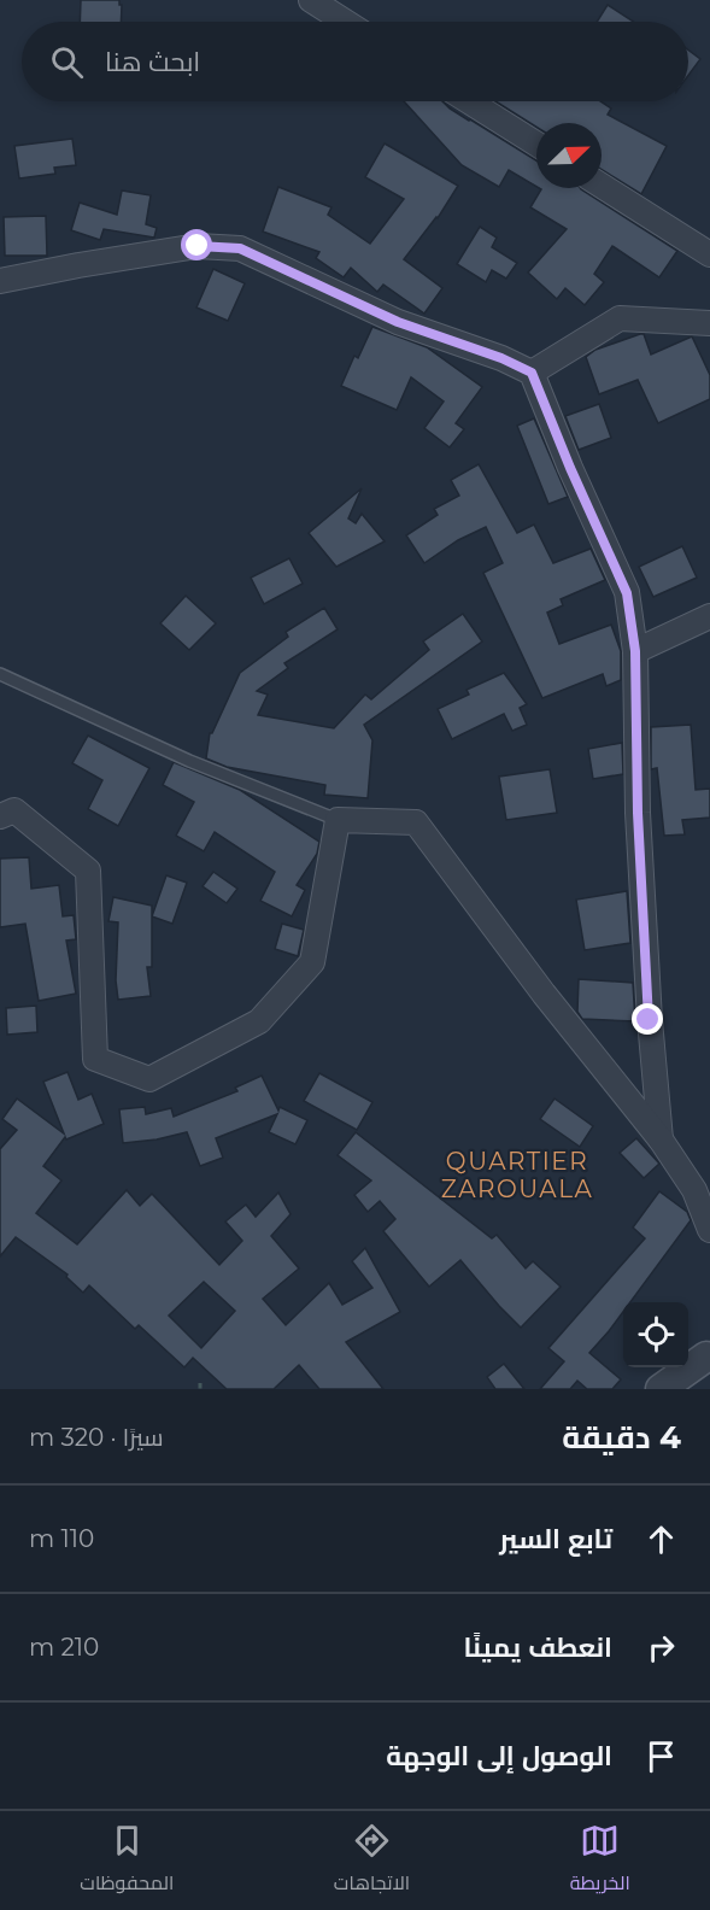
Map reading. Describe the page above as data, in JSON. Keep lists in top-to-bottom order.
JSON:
{
  "districts": ["QUARTIER ZAROUALA"],
  "north": "top right",
  "page": {
    "search": "ابحث هنا",
    "heading": ["4 دقيقة", "سيرًا · 320 m"],
    "list": [
      ["تابع السير", "110 m"],
      ["انعطف يمينًا", "210 m"],
      "الوصول إلى الوجهة"
    ],
    "nav": ["الخريطة", "الاتجاهات", "المحفوظات"]
  }
}
